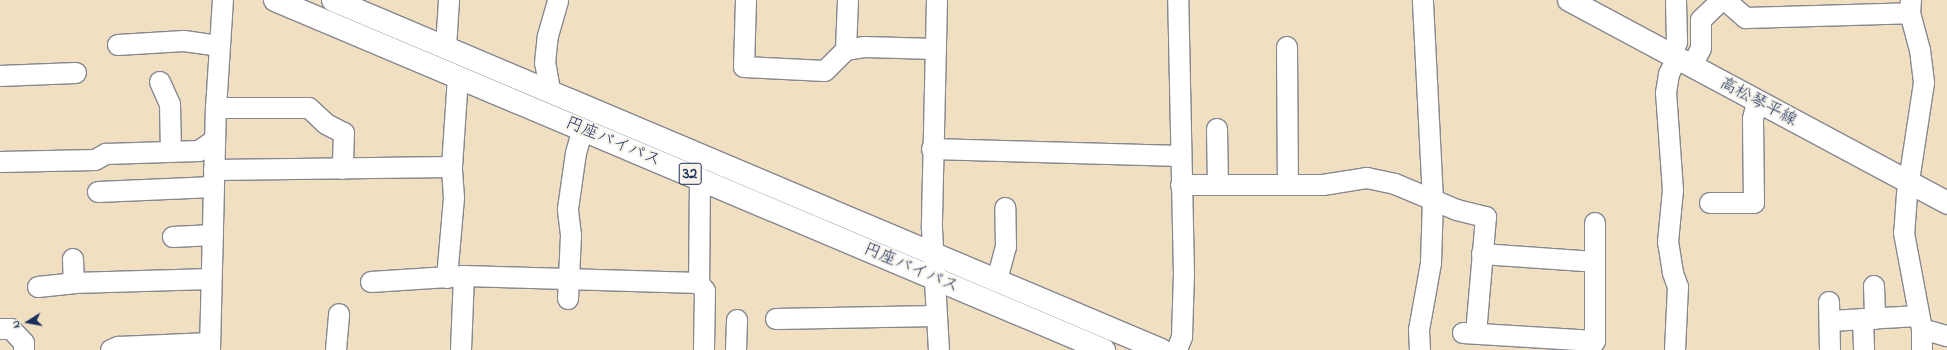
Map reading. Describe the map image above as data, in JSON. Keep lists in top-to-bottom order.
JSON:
{
  "streets": {
    "main road": ["高松琴平線", "円座バイパス", "32"]
  },
  "north": "left"
}
